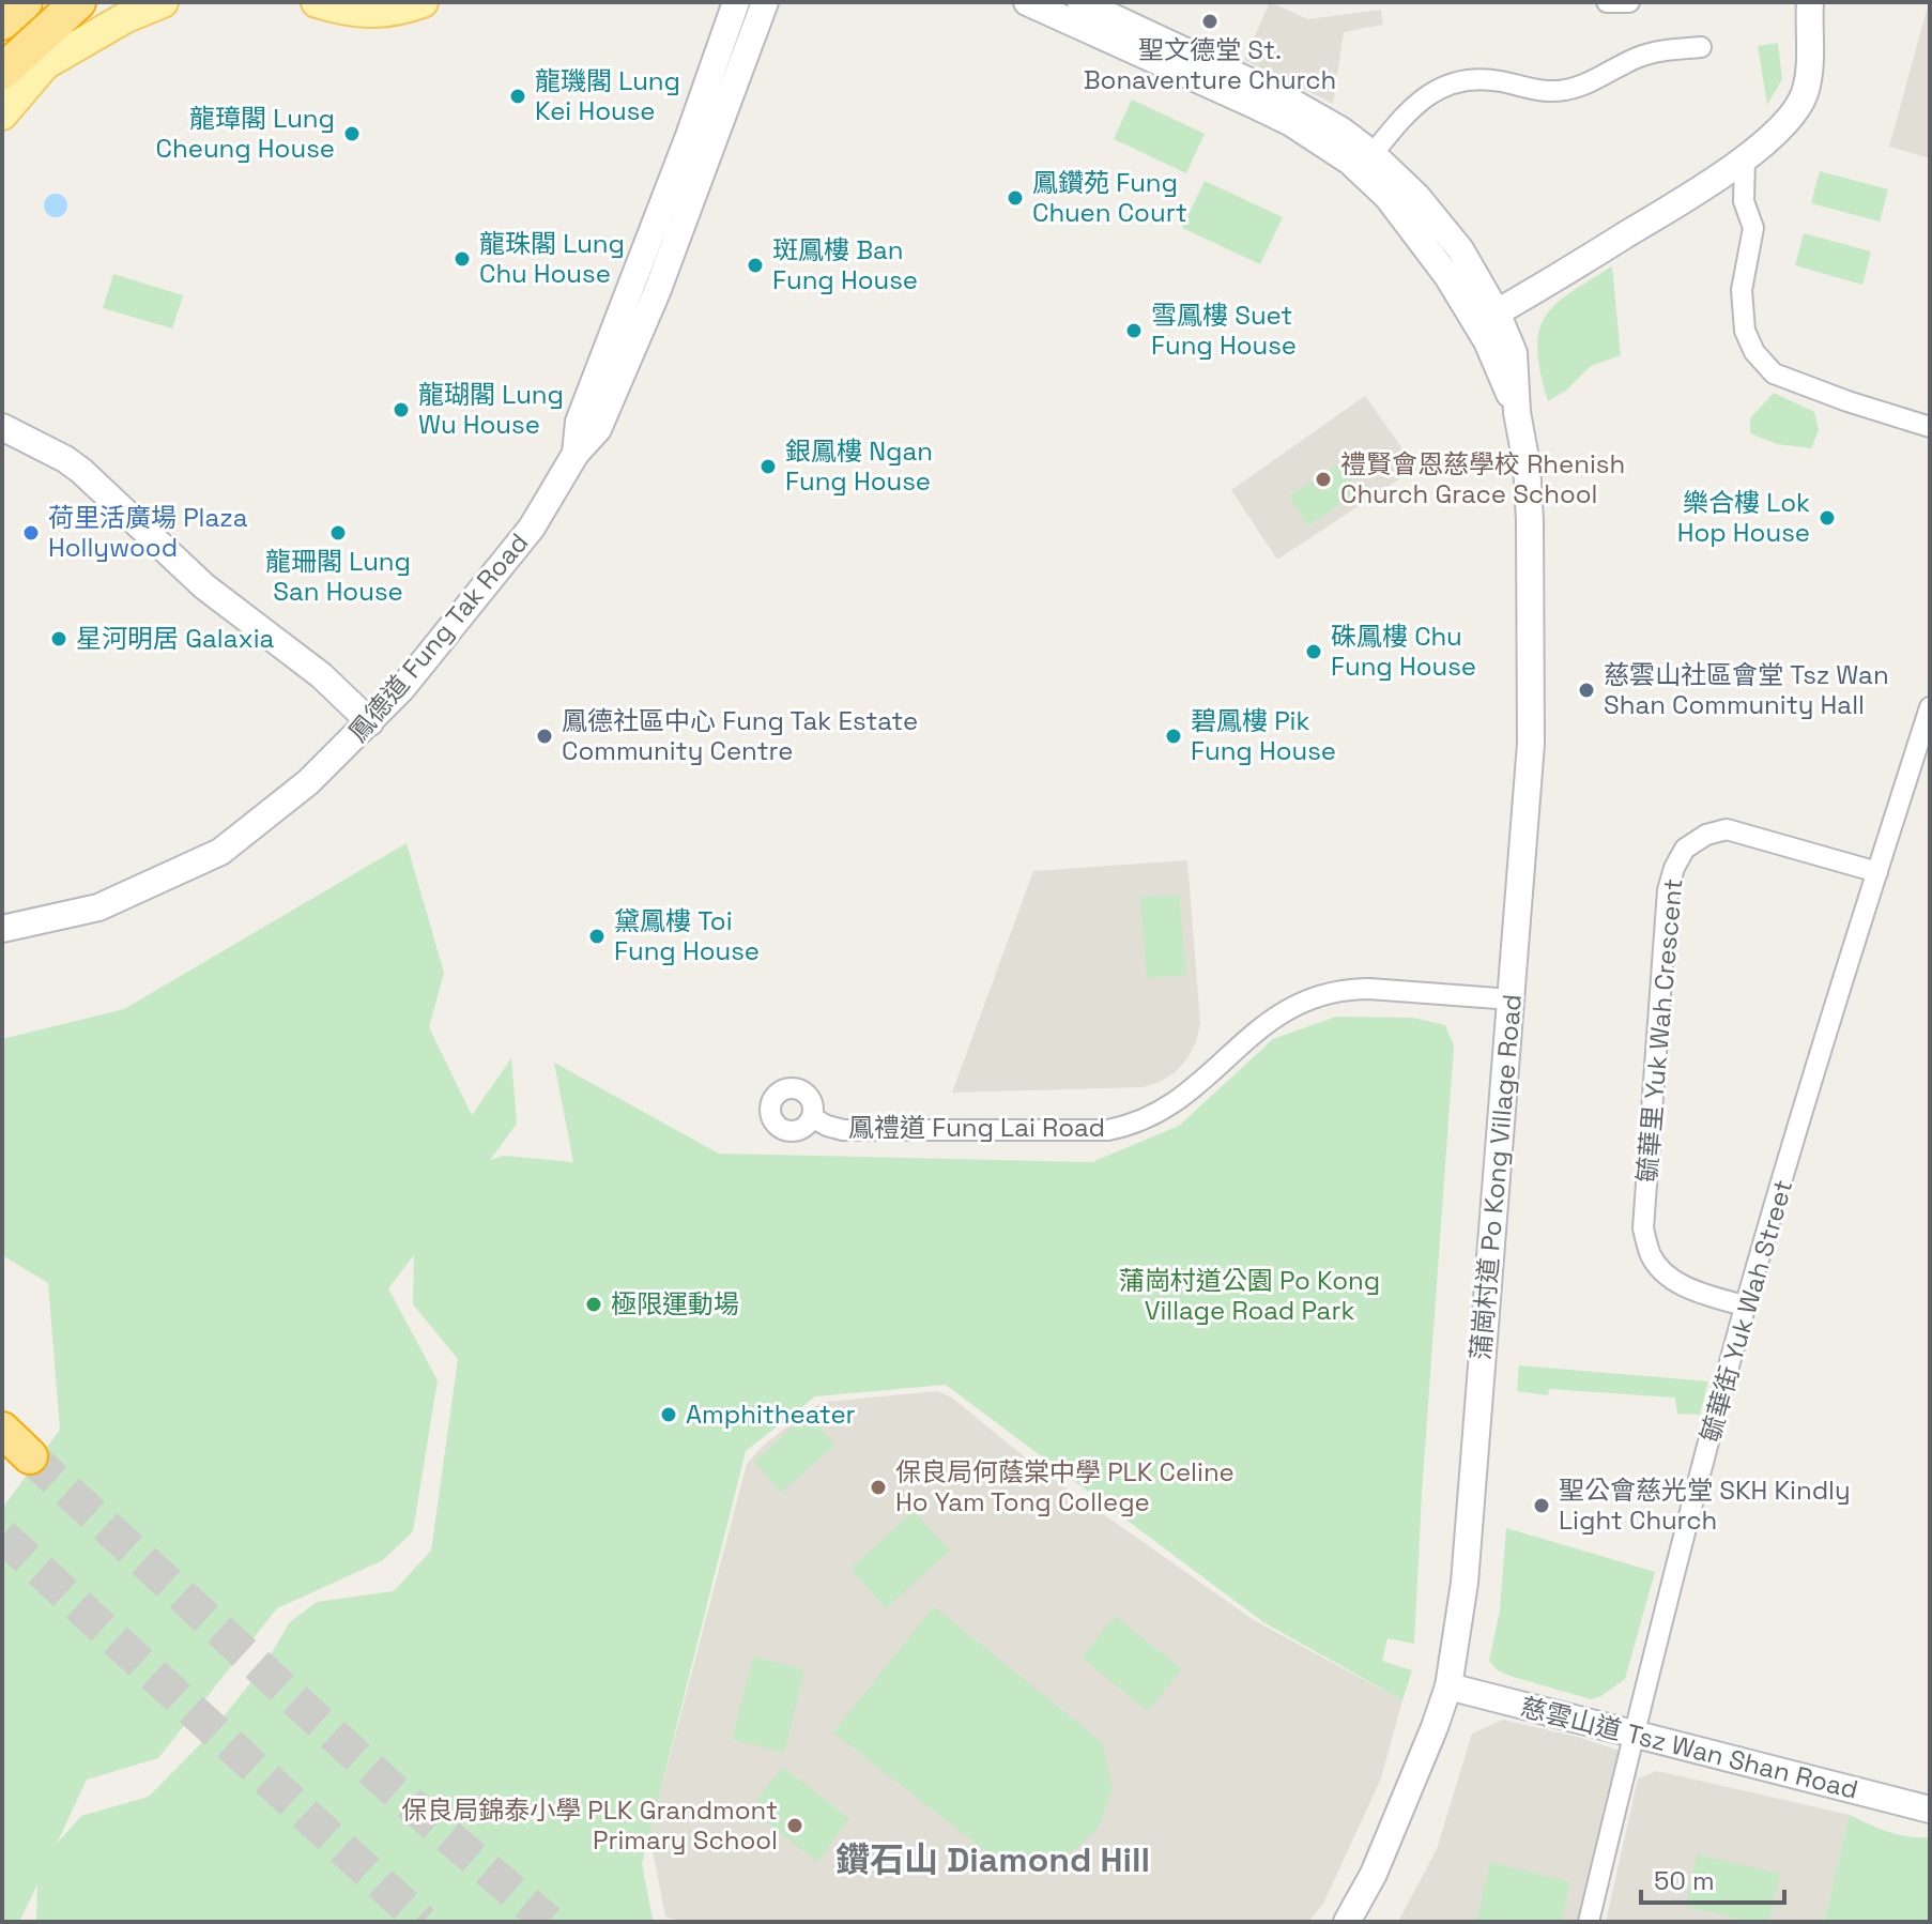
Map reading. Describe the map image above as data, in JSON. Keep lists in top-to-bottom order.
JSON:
{
  "streets": {
    "main road": ["鳳德道 Fung Tak Road", "蒲崗村道 Po Kong Village Road", "慈雲山道 Tsz Wan Shan Road"],
    "street": ["毓華里 Yuk Wah Crescent", "鳳禮道 Fung Lai Road", "毓華街 Yuk Wah Street"]
  },
  "crossings": [
    ["毓華里 Yuk Wah Crescent", "毓華街 Yuk Wah Street"],
    ["鳳禮道 Fung Lai Road", "蒲崗村道 Po Kong Village Road"],
    ["蒲崗村道 Po Kong Village Road", "慈雲山道 Tsz Wan Shan Road"],
    ["毓華街 Yuk Wah Street", "慈雲山道 Tsz Wan Shan Road"]
  ],
  "districts": ["鑽石山 Diamond Hill"],
  "parks": ["蒲崗村道公園 Po Kong Village Road Park"],
  "places": [
    "聖文德堂 St. Bonaventure Church",
    "龍璣閣 Lung Kei House",
    "龍璋閣 Lung Cheung House",
    "鳳鑽苑 Fung Chuen Court",
    "龍珠閣 Lung Chu House",
    "斑鳳樓 Ban Fung House",
    "雪鳳樓 Suet Fung House",
    "龍瑚閣 Lung Wu House",
    "銀鳳樓 Ngan Fung House",
    "禮賢會恩慈學校 Rhenish Church Grace School",
    "樂合樓 Lok Hop House",
    "荷里活廣場 Plaza Hollywood",
    "龍珊閣 Lung San House",
    "星河明居 Galaxia",
    "硃鳳樓 Chu Fung House",
    "慈雲山社區會堂 Tsz Wan Shan Community Hall",
    "鳳德社區中心 Fung Tak Estate Community Centre",
    "碧鳳樓 Pik Fung House",
    "黛鳳樓 Toi Fung House",
    "極限運動場",
    "Amphitheater",
    "保良局何蔭棠中學 PLK Celine Ho Yam Tong College",
    "聖公會慈光堂 SKH Kindly Light Church",
    "保良局錦泰小學 PLK Grandmont Primary School"
  ],
  "scale_bar": "50 m"
}
